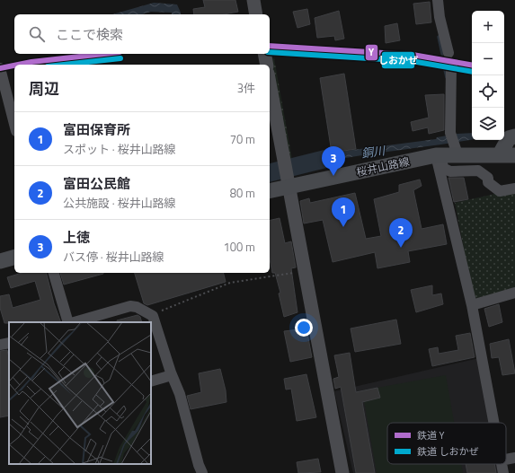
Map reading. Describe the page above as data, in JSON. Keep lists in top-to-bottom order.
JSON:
{
  "streets": {
    "main road": ["桜井山路線"]
  },
  "water": ["銅川"],
  "lines": ["rail line Y", "rail line しおかぜ"],
  "legend": ["鉄道 Y", "鉄道 しおかぜ"],
  "page": {
    "map_buttons": ["+", "−"],
    "search": "ここで検索",
    "heading": ["周辺", "3件"],
    "list": [
      {
        "mark": "1",
        "name": "富田保育所",
        "note": "スポット · 桜井山路線",
        "value": "70 m"
      },
      {
        "mark": "2",
        "name": "富田公民館",
        "note": "公共施設 · 桜井山路線",
        "value": "80 m"
      },
      {
        "mark": "3",
        "name": "上徳",
        "note": "バス停 · 桜井山路線",
        "value": "100 m"
      }
    ],
    "pins": ["3", "1", "2"]
  }
}
